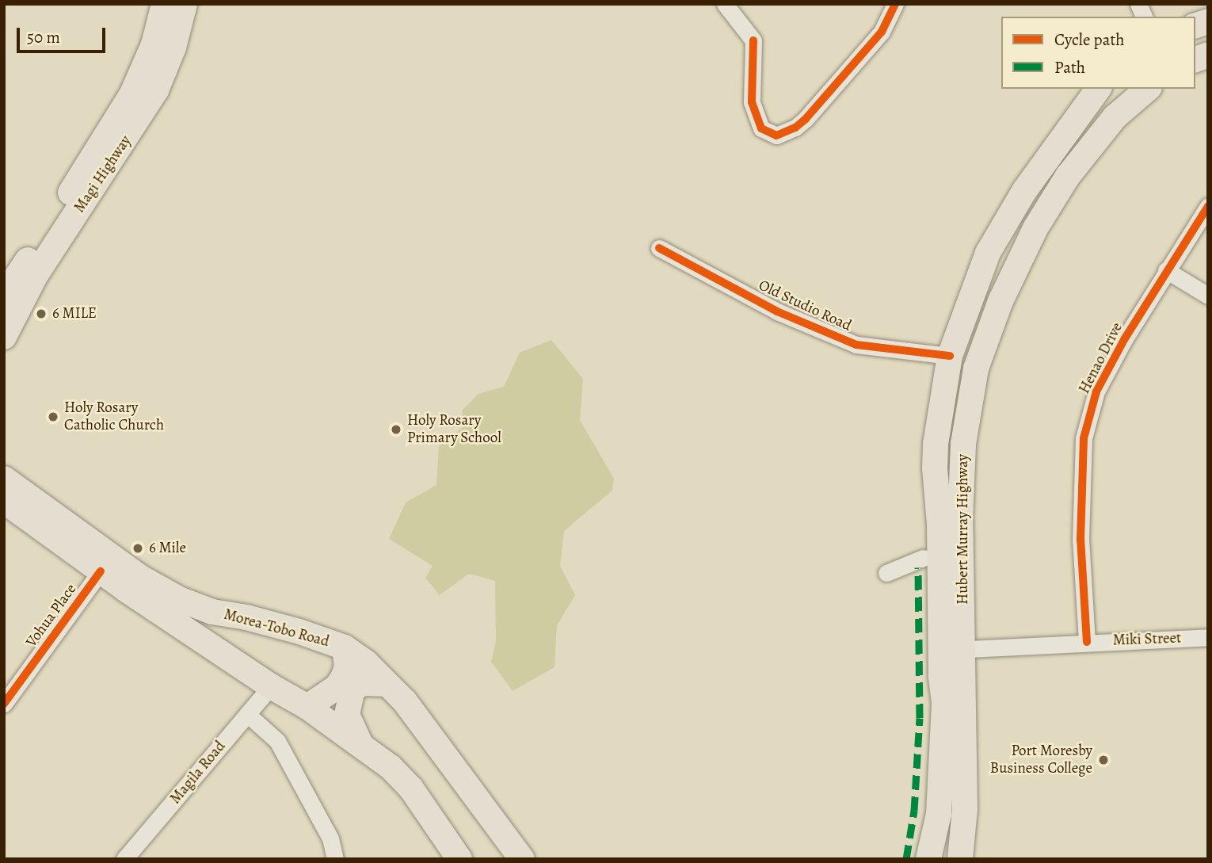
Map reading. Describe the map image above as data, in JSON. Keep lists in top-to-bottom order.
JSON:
{
  "streets": {
    "highway": ["Magi Highway", "Hubert Murray Highway", "Morea-Tobo Road"],
    "street": [
      "Old Studio Road",
      "Henao Drive",
      "Vohua Place",
      "Miki Street",
      "Magila Road"
    ]
  },
  "crossings": [
    ["Old Studio Road", "Hubert Murray Highway"],
    ["Henao Drive", "Miki Street"],
    ["Hubert Murray Highway", "Miki Street"]
  ],
  "places": [
    "6 MILE",
    "Holy Rosary Catholic Church",
    "Holy Rosary Primary School",
    "6 Mile",
    "Port Moresby Business College"
  ],
  "legend": ["Cycle path", "Path"],
  "scale_bar": "50 m"
}
